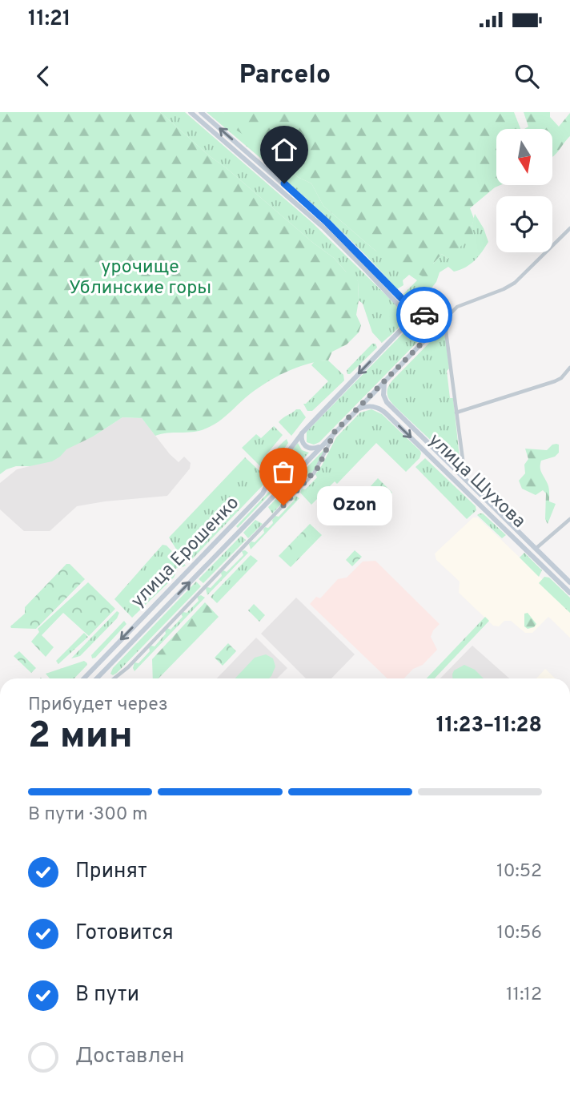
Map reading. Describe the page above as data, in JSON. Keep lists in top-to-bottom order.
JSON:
{
  "streets": {
    "main road": ["улица Шухова", "улица Ерошенко"]
  },
  "crossings": [
    ["улица Шухова", "улица Ерошенко"]
  ],
  "parks": ["урочище Ублинские горы"],
  "places": ["Ozon"],
  "north": "bottom",
  "page": {
    "status": "11:21",
    "header": "Parcelo",
    "bubble": "Ozon",
    "heading": ["2 мин", "Прибудет через", "11:23–11:28"],
    "bar": "В пути · 300 m",
    "list": [
      ["Принят", "10:52"],
      ["Готовится", "10:56"],
      ["В пути", "11:12"],
      "Доставлен"
    ]
  }
}
